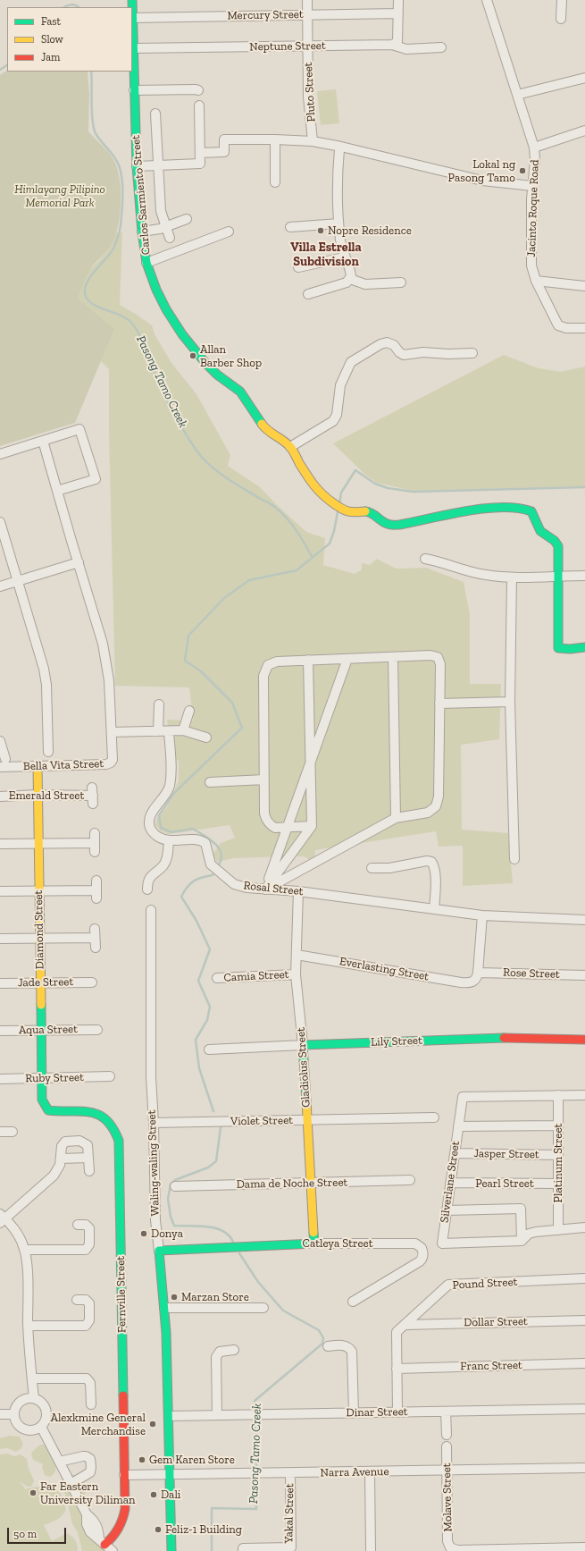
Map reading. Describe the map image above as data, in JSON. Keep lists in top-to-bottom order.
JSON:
{
  "streets": {
    "street": [
      "Mercury Street",
      "Neptune Street",
      "Pluto Street",
      "Carlos Sarmiento Street",
      "Jacinto Roque Road",
      "Bella Vita Street",
      "Emerald Street",
      "Rosal Street",
      "Diamond Street",
      "Everlasting Street",
      "Rose Street",
      "Camia Street",
      "Jade Street",
      "Aqua Street",
      "Lily Street",
      "Gladiolus Street",
      "Ruby Street",
      "Violet Street",
      "Jasper Street",
      "Waling-waling Street",
      "Platinum Street",
      "Silverlane Street",
      "Dama de Noche Street",
      "Pearl Street",
      "Catleya Street",
      "Pound Street",
      "Fernville Street",
      "Dollar Street",
      "Franc Street",
      "Dinar Street",
      "Narra Avenue",
      "Molave Street",
      "Yakal Street"
    ]
  },
  "crossings": [
    ["Mercury Street", "Pluto Street"],
    ["Mercury Street", "Carlos Sarmiento Street"],
    ["Neptune Street", "Pluto Street"],
    ["Neptune Street", "Carlos Sarmiento Street"],
    ["Bella Vita Street", "Diamond Street"],
    ["Emerald Street", "Diamond Street"],
    ["Rosal Street", "Gladiolus Street"],
    ["Diamond Street", "Jade Street"],
    ["Diamond Street", "Aqua Street"],
    ["Diamond Street", "Ruby Street"],
    ["Diamond Street", "Fernville Street"],
    ["Everlasting Street", "Rose Street"],
    ["Everlasting Street", "Gladiolus Street"],
    ["Camia Street", "Gladiolus Street"],
    ["Lily Street", "Gladiolus Street"],
    ["Gladiolus Street", "Violet Street"],
    ["Gladiolus Street", "Dama de Noche Street"],
    ["Gladiolus Street", "Catleya Street"],
    ["Violet Street", "Waling-waling Street"],
    ["Jasper Street", "Platinum Street"],
    ["Jasper Street", "Silverlane Street"],
    ["Waling-waling Street", "Catleya Street"],
    ["Waling-waling Street", "Dinar Street"],
    ["Waling-waling Street", "Narra Avenue"],
    ["Platinum Street", "Silverlane Street"],
    ["Platinum Street", "Pearl Street"],
    ["Silverlane Street", "Pearl Street"],
    ["Pound Street", "Dollar Street"],
    ["Pound Street", "Franc Street"],
    ["Pound Street", "Dinar Street"],
    ["Fernville Street", "Narra Avenue"],
    ["Narra Avenue", "Molave Street"],
    ["Narra Avenue", "Yakal Street"]
  ],
  "districts": ["Villa Estrella Subdivision"],
  "water": ["Pasong Tamo Creek"],
  "parks": ["Himlayang Pilipino Memorial Park"],
  "places": [
    "Lokal ng Pasong Tamo",
    "Nopre Residence",
    "Allan Barber Shop",
    "Donya",
    "Marzan Store",
    "Alexkmine General Merchandise",
    "Gem Karen Store",
    "Far Eastern University Diliman",
    "Dali",
    "Feliz-1 Building"
  ],
  "legend": ["Fast", "Slow", "Jam"],
  "scale_bar": "50 m"
}
